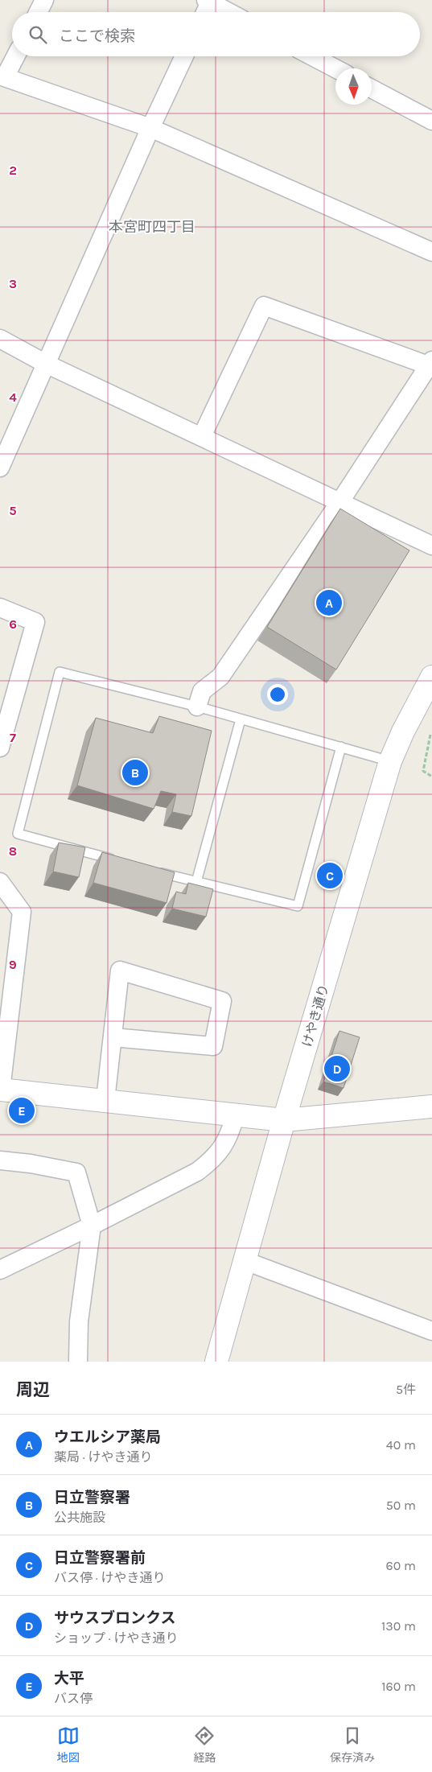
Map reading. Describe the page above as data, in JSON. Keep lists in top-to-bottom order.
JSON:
{
  "streets": {
    "street": ["けやき通り"]
  },
  "districts": ["本宮町四丁目"],
  "north": "bottom",
  "page": {
    "search": "ここで検索",
    "pins": [
      "A",
      "B",
      "C",
      "D",
      "E"
    ],
    "heading": ["周辺", "5件"],
    "list": [
      {
        "mark": "A",
        "name": "ウエルシア薬局",
        "note": "薬局 · けやき通り",
        "value": "40 m"
      },
      {
        "mark": "B",
        "name": "日立警察署",
        "note": "公共施設",
        "value": "50 m"
      },
      {
        "mark": "C",
        "name": "日立警察署前",
        "note": "バス停 · けやき通り",
        "value": "60 m"
      },
      {
        "mark": "D",
        "name": "サウスブロンクス",
        "note": "ショップ · けやき通り",
        "value": "130 m"
      },
      {
        "mark": "E",
        "name": "大平",
        "note": "バス停",
        "value": "160 m"
      }
    ],
    "nav": ["地図", "経路", "保存済み"]
  },
  "grid": {
    "rows": [
      "2",
      "3",
      "4",
      "5",
      "6",
      "7",
      "8",
      "9"
    ]
  }
}
